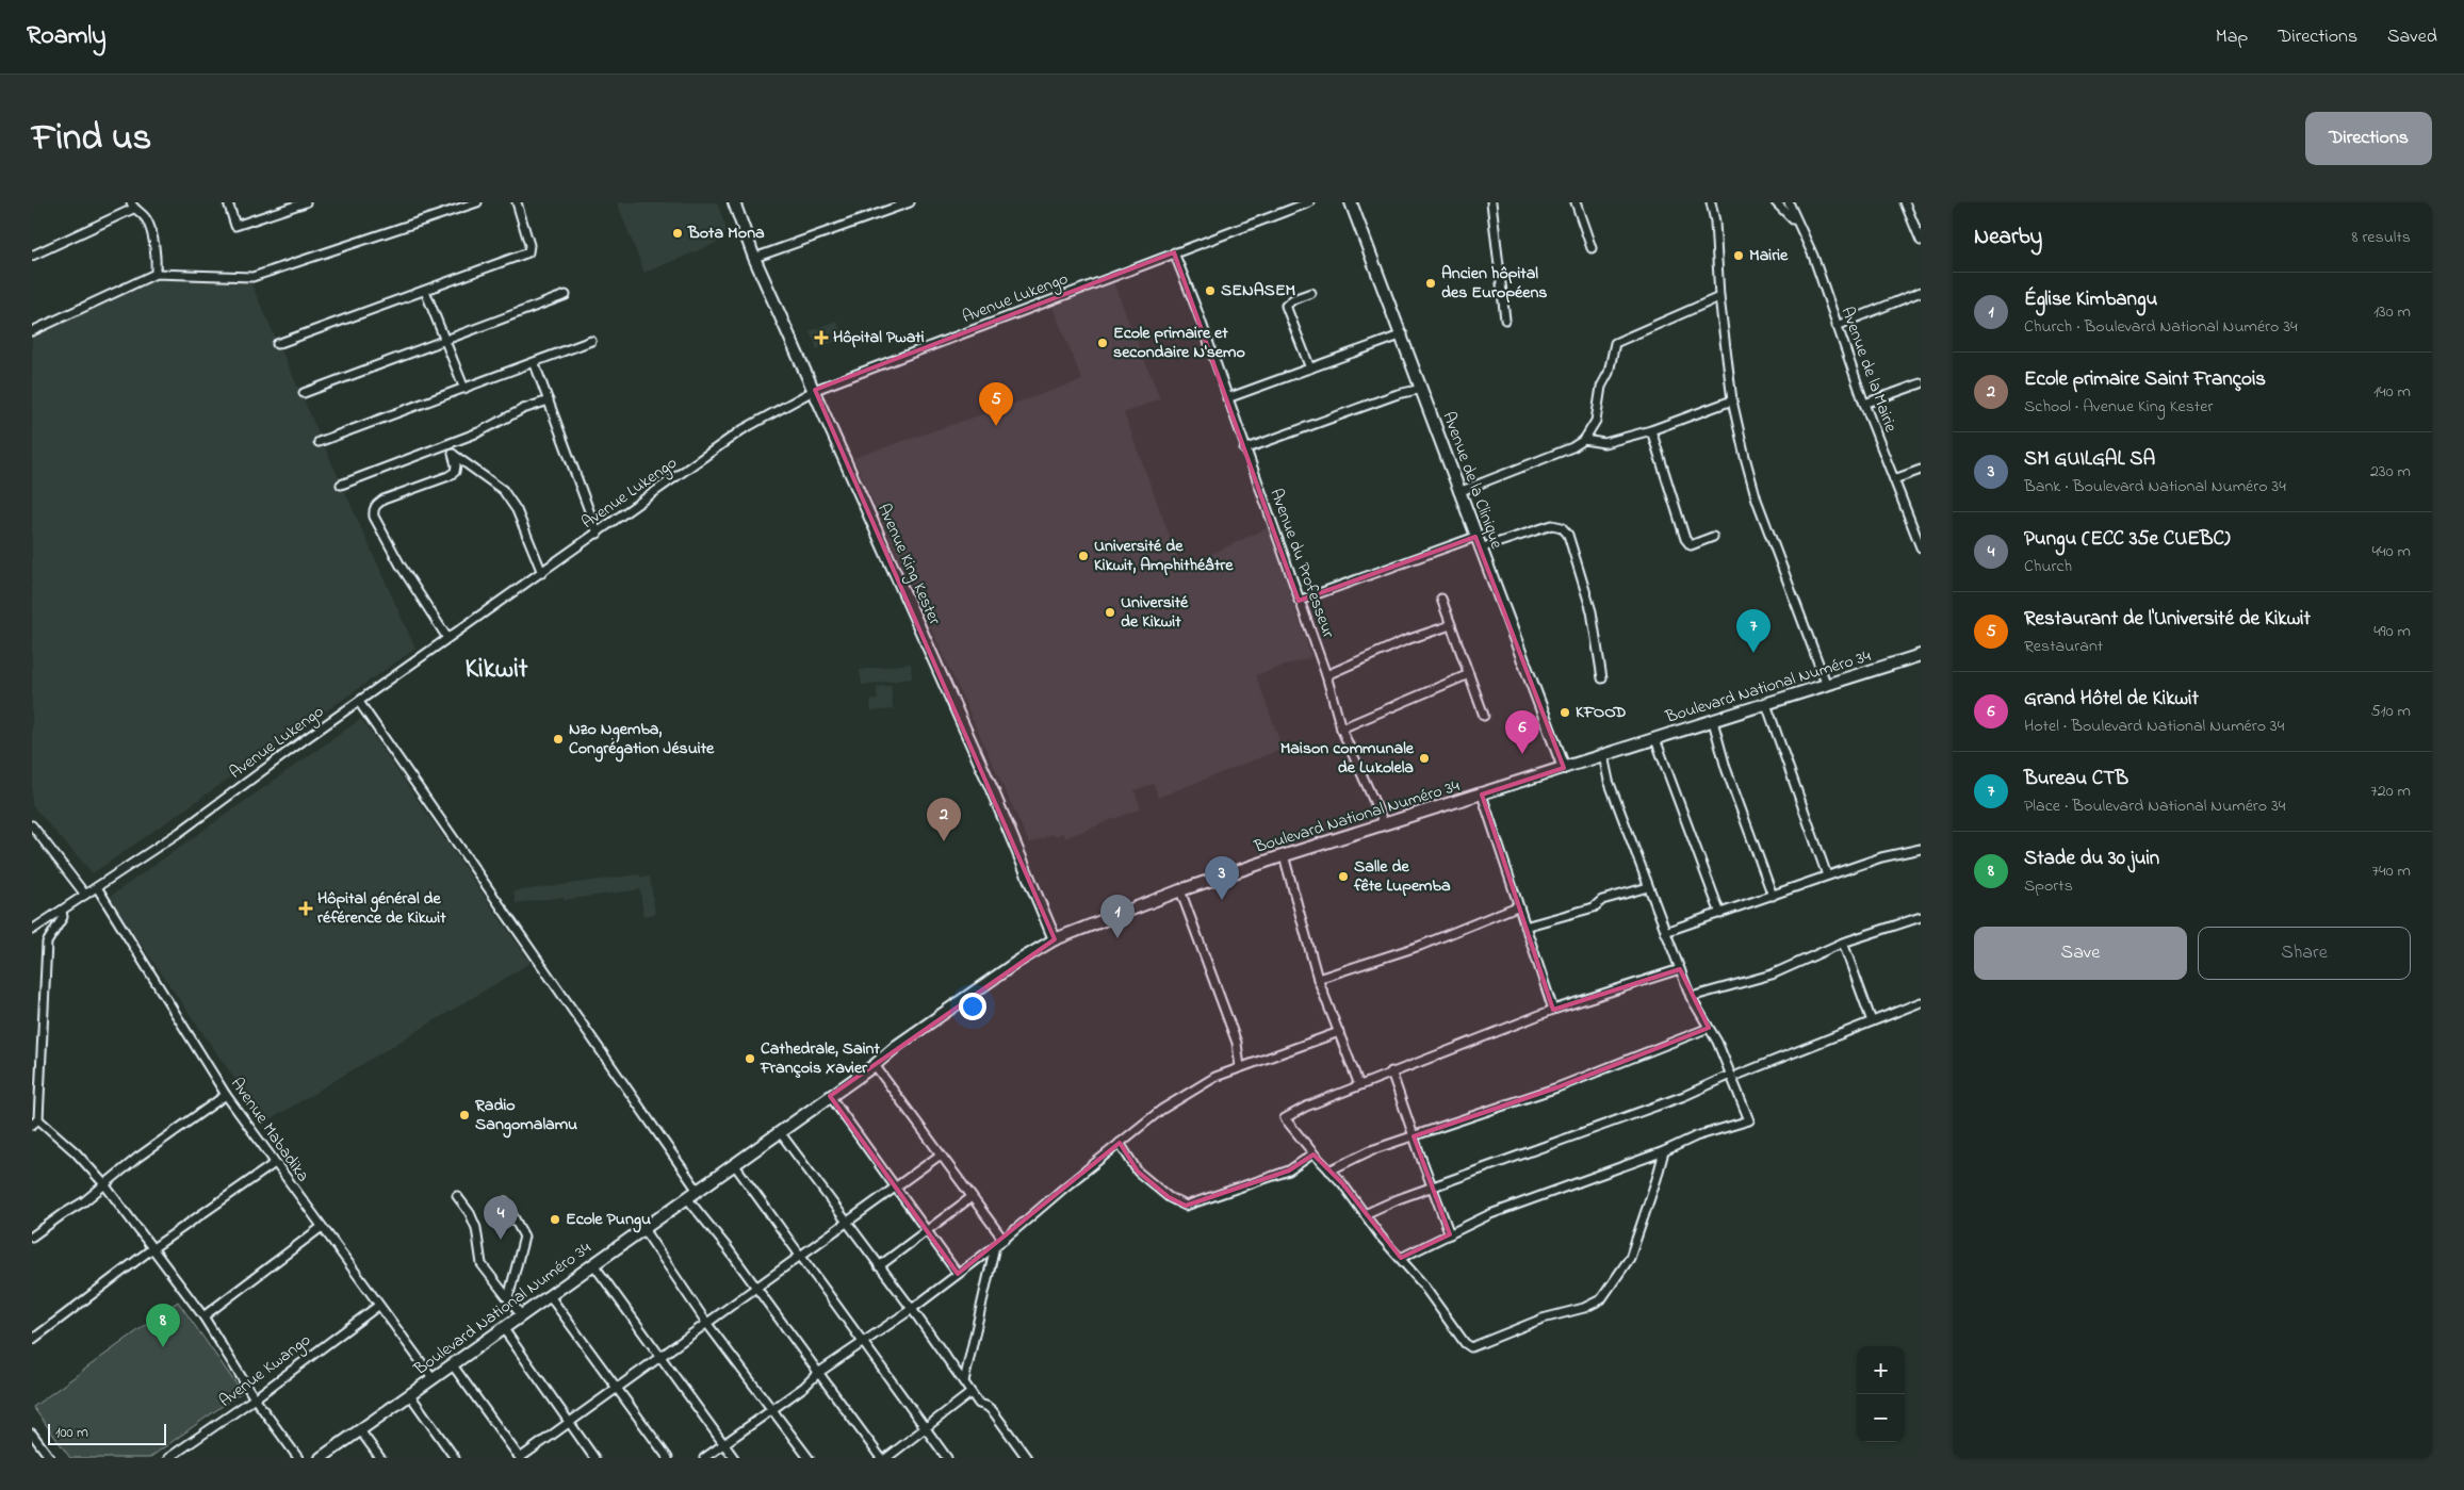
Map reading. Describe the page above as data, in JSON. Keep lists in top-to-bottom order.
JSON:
{
  "streets": {
    "main road": ["Avenue de la Clinique", "Avenue King Kester", "Boulevard National Numéro 34"],
    "street": [
      "Avenue Lukengo",
      "Avenue de la Mairie",
      "Avenue du Professeur",
      "Avenue Mabadika",
      "Avenue Kwango"
    ]
  },
  "crossings": [
    ["Avenue Lukengo", "Avenue du Professeur"],
    ["Avenue Lukengo", "Avenue King Kester"],
    ["Avenue Lukengo", "Avenue Mabadika"],
    ["Avenue de la Clinique", "Boulevard National Numéro 34"],
    ["Avenue du Professeur", "Boulevard National Numéro 34"],
    ["Avenue King Kester", "Boulevard National Numéro 34"],
    ["Boulevard National Numéro 34", "Avenue Mabadika"],
    ["Avenue Mabadika", "Avenue Kwango"]
  ],
  "districts": ["Kikwit"],
  "places": {
    "other": [
      "Bota Mona",
      "Mairie",
      "Ancien hôpital des Européens",
      "SENASEM",
      "Ecole primaire et secondaire N'semo",
      "Université de Kikwit, Amphithéâtre",
      "Université de Kikwit",
      "KFOOD",
      "Nzo Ngemba, Congrégation Jésuite",
      "Maison communale de Lukolela",
      "Salle de fête Lupemba",
      "Cathedrale, Saint François Xavier",
      "Radio Sangomalamu",
      "Ecole Pungu"
    ],
    "health": ["Hôpital Pwati", "Hôpital général de référence de Kikwit"]
  },
  "scale_bar": "100 m",
  "page": {
    "header": "Roamly",
    "nav": ["Map", "Directions", "Saved"],
    "title": "Find us",
    "buttons": [
      "Directions",
      ["Save", "Share"]
    ],
    "heading": ["Nearby", "8 results"],
    "list": [
      {
        "mark": "1",
        "name": "Église Kimbangu",
        "note": "Church · Boulevard National Numéro 34",
        "value": "130 m"
      },
      {
        "mark": "2",
        "name": "Ecole primaire Saint François",
        "note": "School · Avenue King Kester",
        "value": "140 m"
      },
      {
        "mark": "3",
        "name": "SM GUILGAL SA",
        "note": "Bank · Boulevard National Numéro 34",
        "value": "230 m"
      },
      {
        "mark": "4",
        "name": "Pungu (ECC 35e CUEBC)",
        "note": "Church",
        "value": "440 m"
      },
      {
        "mark": "5",
        "name": "Restaurant de l'Université de Kikwit",
        "note": "Restaurant",
        "value": "490 m"
      },
      {
        "mark": "6",
        "name": "Grand Hôtel de Kikwit",
        "note": "Hotel · Boulevard National Numéro 34",
        "value": "510 m"
      },
      {
        "mark": "7",
        "name": "Bureau CTB",
        "note": "Place · Boulevard National Numéro 34",
        "value": "720 m"
      },
      {
        "mark": "8",
        "name": "Stade du 30 juin",
        "note": "Sports",
        "value": "740 m"
      }
    ],
    "pins": [
      "5",
      "7",
      "6",
      "2",
      "3",
      "1",
      "4",
      "8"
    ],
    "map_buttons": ["+", "−"],
    "scale": "100 m"
  }
}
